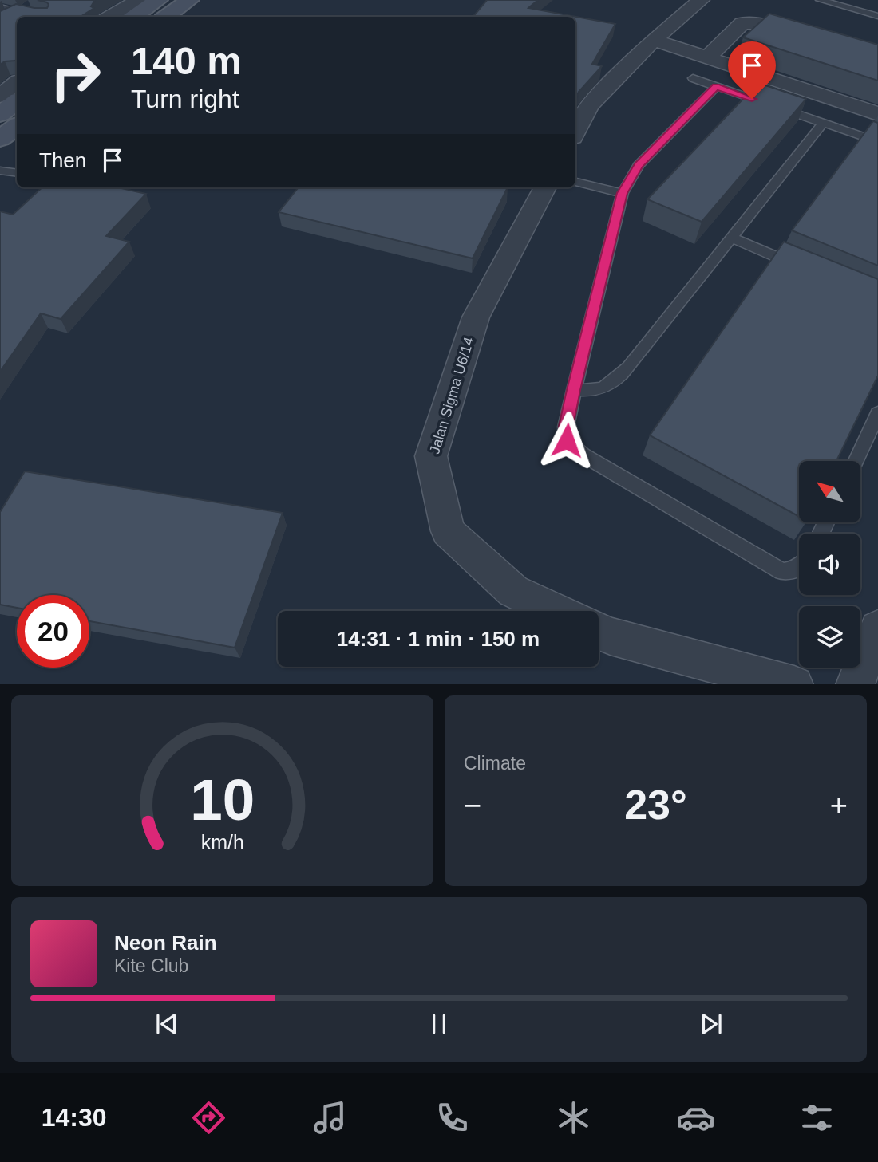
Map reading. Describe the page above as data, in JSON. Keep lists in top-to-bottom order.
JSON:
{
  "streets": {
    "street": ["Jalan Sigma U6/14"]
  },
  "north": "top left",
  "page": {
    "turn": ["140 m", "Turn right"],
    "then": "Then",
    "limit": "20",
    "trip": "14:31 · 1 min · 150 m",
    "tile": "Climate",
    "heat": ["−", "23°", "+"],
    "song": ["Neon Rain", "Kite Club"],
    "tabs": "14:30",
    "gauge": ["10", "km/h"]
  }
}
